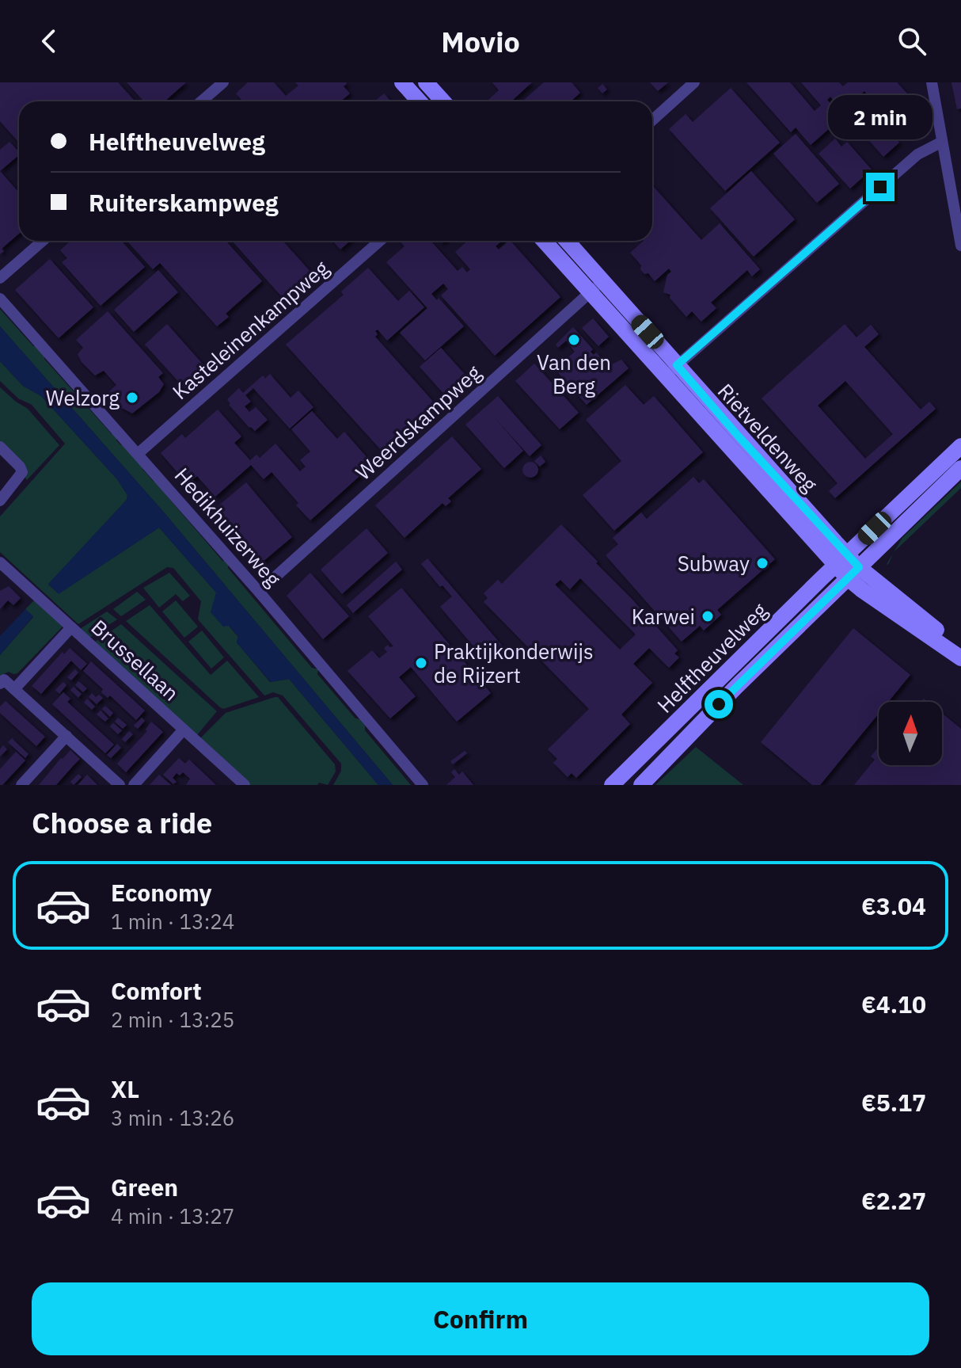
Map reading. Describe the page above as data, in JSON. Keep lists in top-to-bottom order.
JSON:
{
  "streets": {
    "main road": ["Rietveldenweg", "Helftheuvelweg"],
    "street": [
      "Kasteleinenkampweg",
      "Weerdskampweg",
      "Hedikhuizerweg",
      "Brussellaan"
    ]
  },
  "crossings": [
    ["Kasteleinenkampweg", "Hedikhuizerweg"],
    ["Weerdskampweg", "Rietveldenweg"],
    ["Weerdskampweg", "Hedikhuizerweg"],
    ["Rietveldenweg", "Helftheuvelweg"]
  ],
  "places": [
    "Van den Berg",
    "Welzorg",
    "Subway",
    "Karwei",
    "Praktijkonderwijs de Rijzert"
  ],
  "north": "top",
  "page": {
    "header": "Movio",
    "bubble": "2 min",
    "banner": ["Helftheuvelweg", "Ruiterskampweg"],
    "heading": "Choose a ride",
    "list": [
      {
        "name": "Economy",
        "note": "1 min · 13:24",
        "value": "€3.04"
      },
      {
        "name": "Comfort",
        "note": "2 min · 13:25",
        "value": "€4.10"
      },
      {
        "name": "XL",
        "note": "3 min · 13:26",
        "value": "€5.17"
      },
      {
        "name": "Green",
        "note": "4 min · 13:27",
        "value": "€2.27"
      }
    ],
    "buttons": "Confirm"
  }
}
